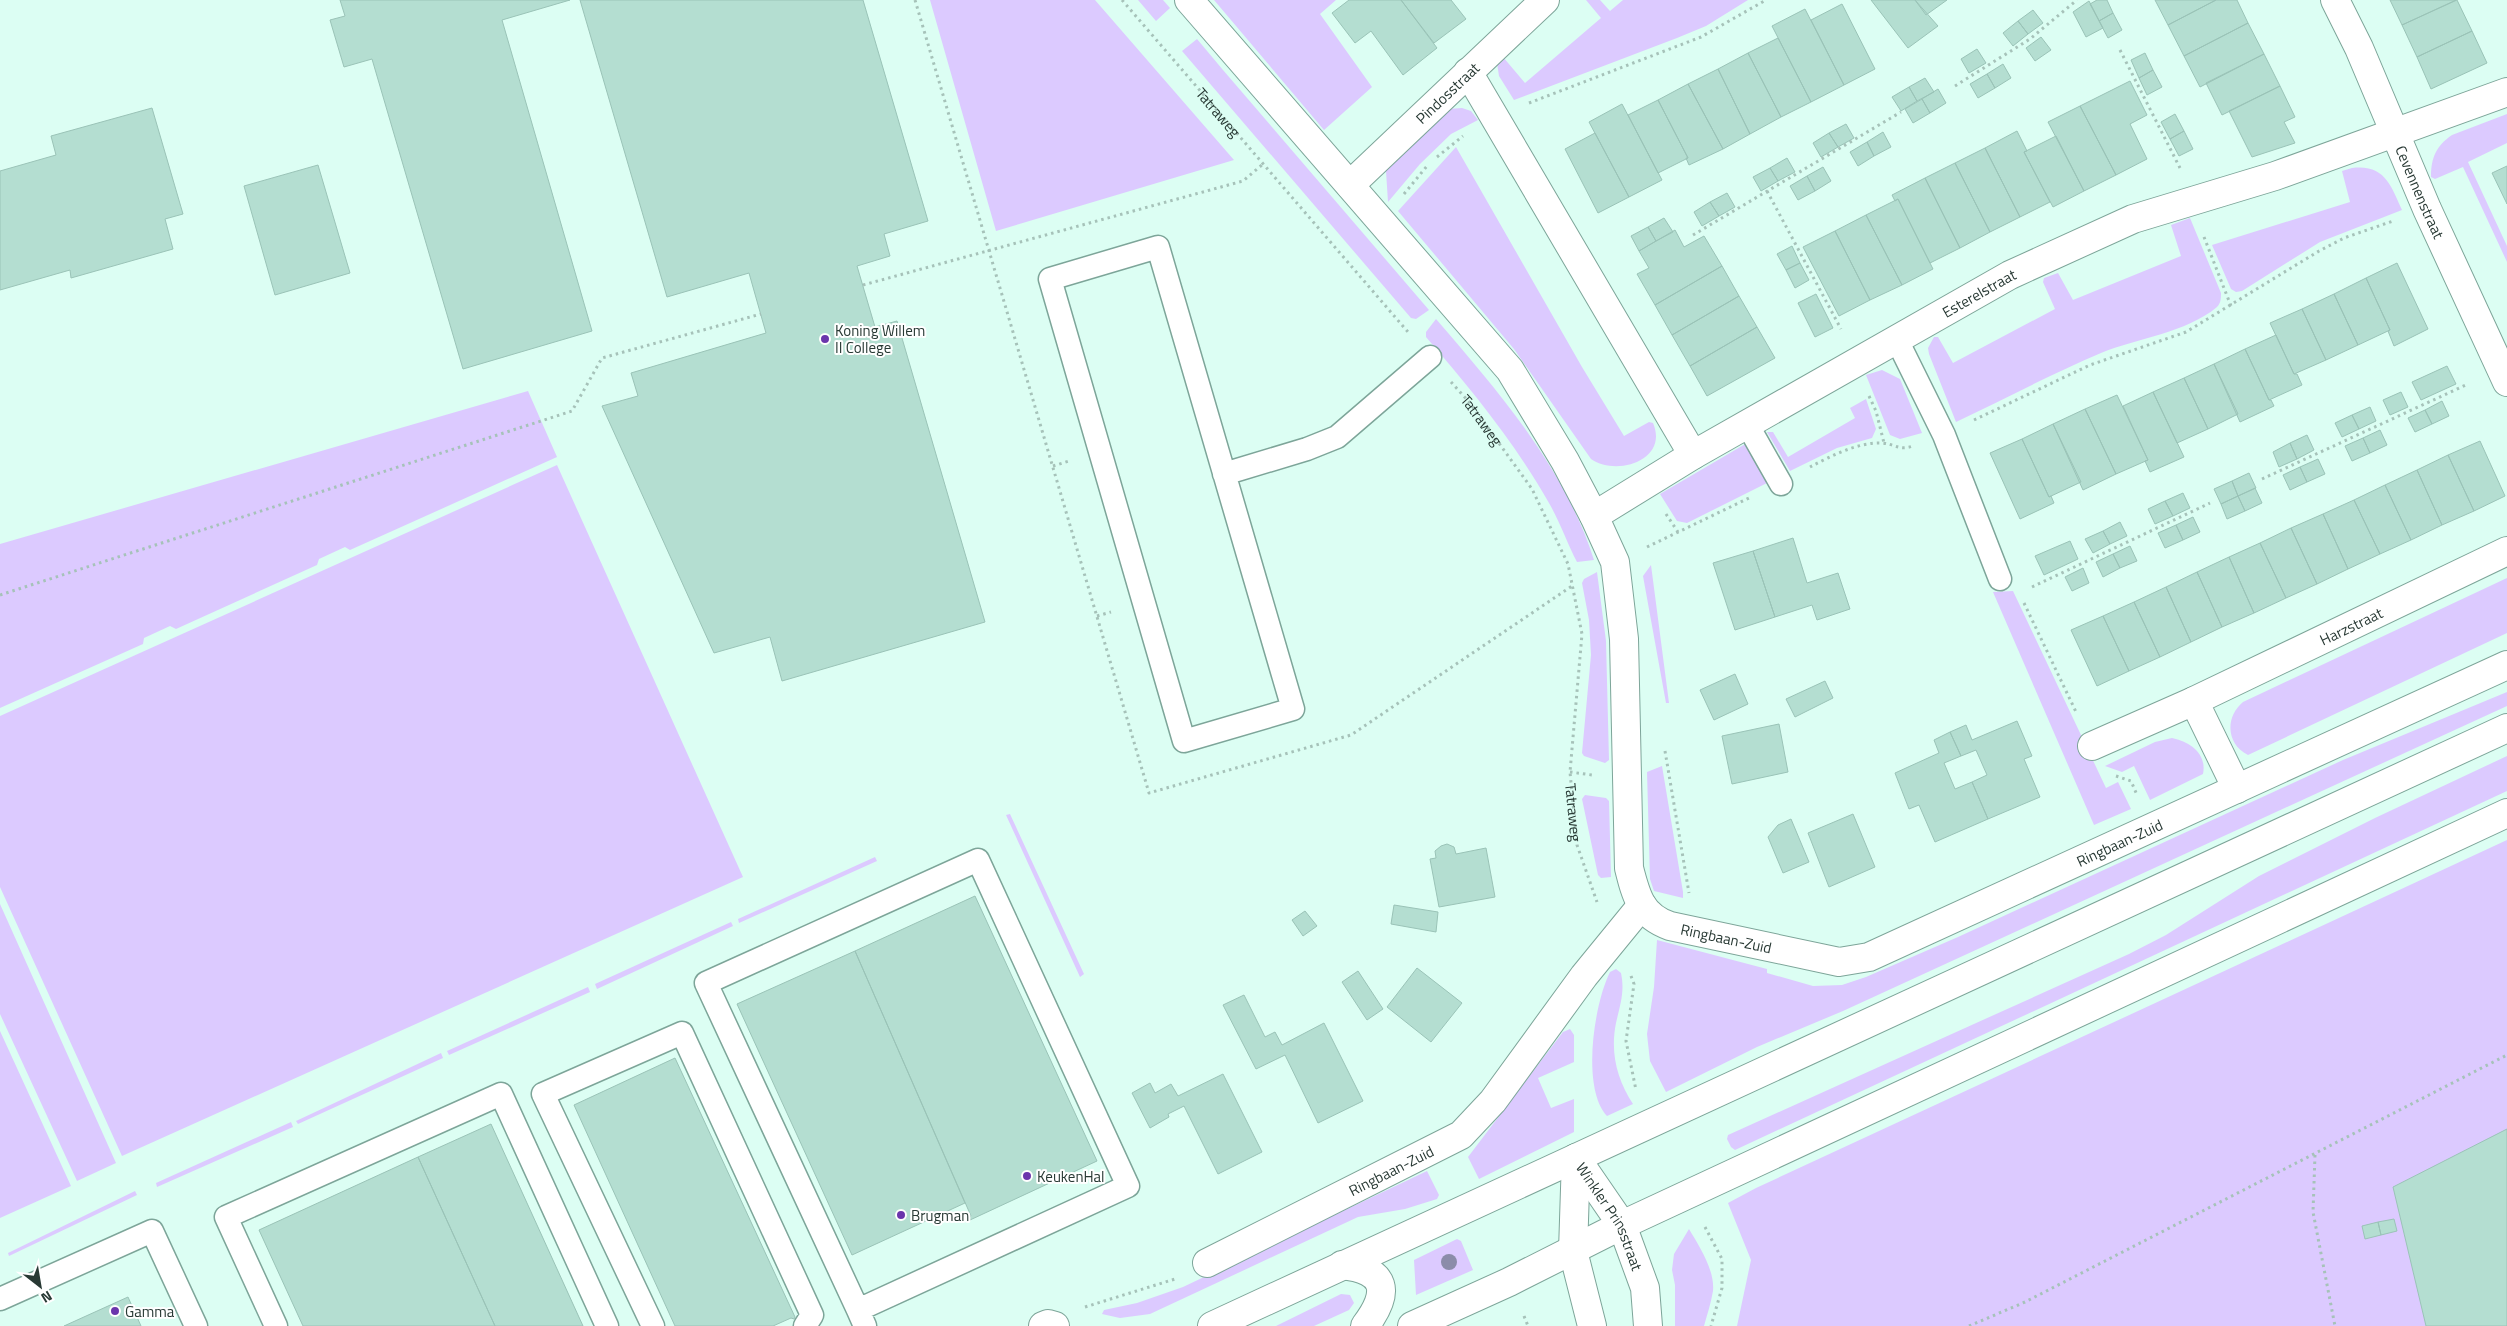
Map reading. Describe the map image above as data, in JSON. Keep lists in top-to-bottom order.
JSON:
{
  "streets": {
    "street": [
      "Pindosstraat",
      "Cevennenstraat",
      "Esterelstraat",
      "Harzstraat",
      "Ringbaan-Zuid",
      "Winkler Prinsstraat"
    ],
    "path": ["Tatraweg"]
  },
  "crossings": [
    ["Tatraweg", "Ringbaan-Zuid"],
    ["Cevennenstraat", "Esterelstraat"]
  ],
  "places": [
    "Koning Willem II College",
    "KeukenHal",
    "Brugman",
    "Gamma"
  ],
  "north": "bottom right"
}
